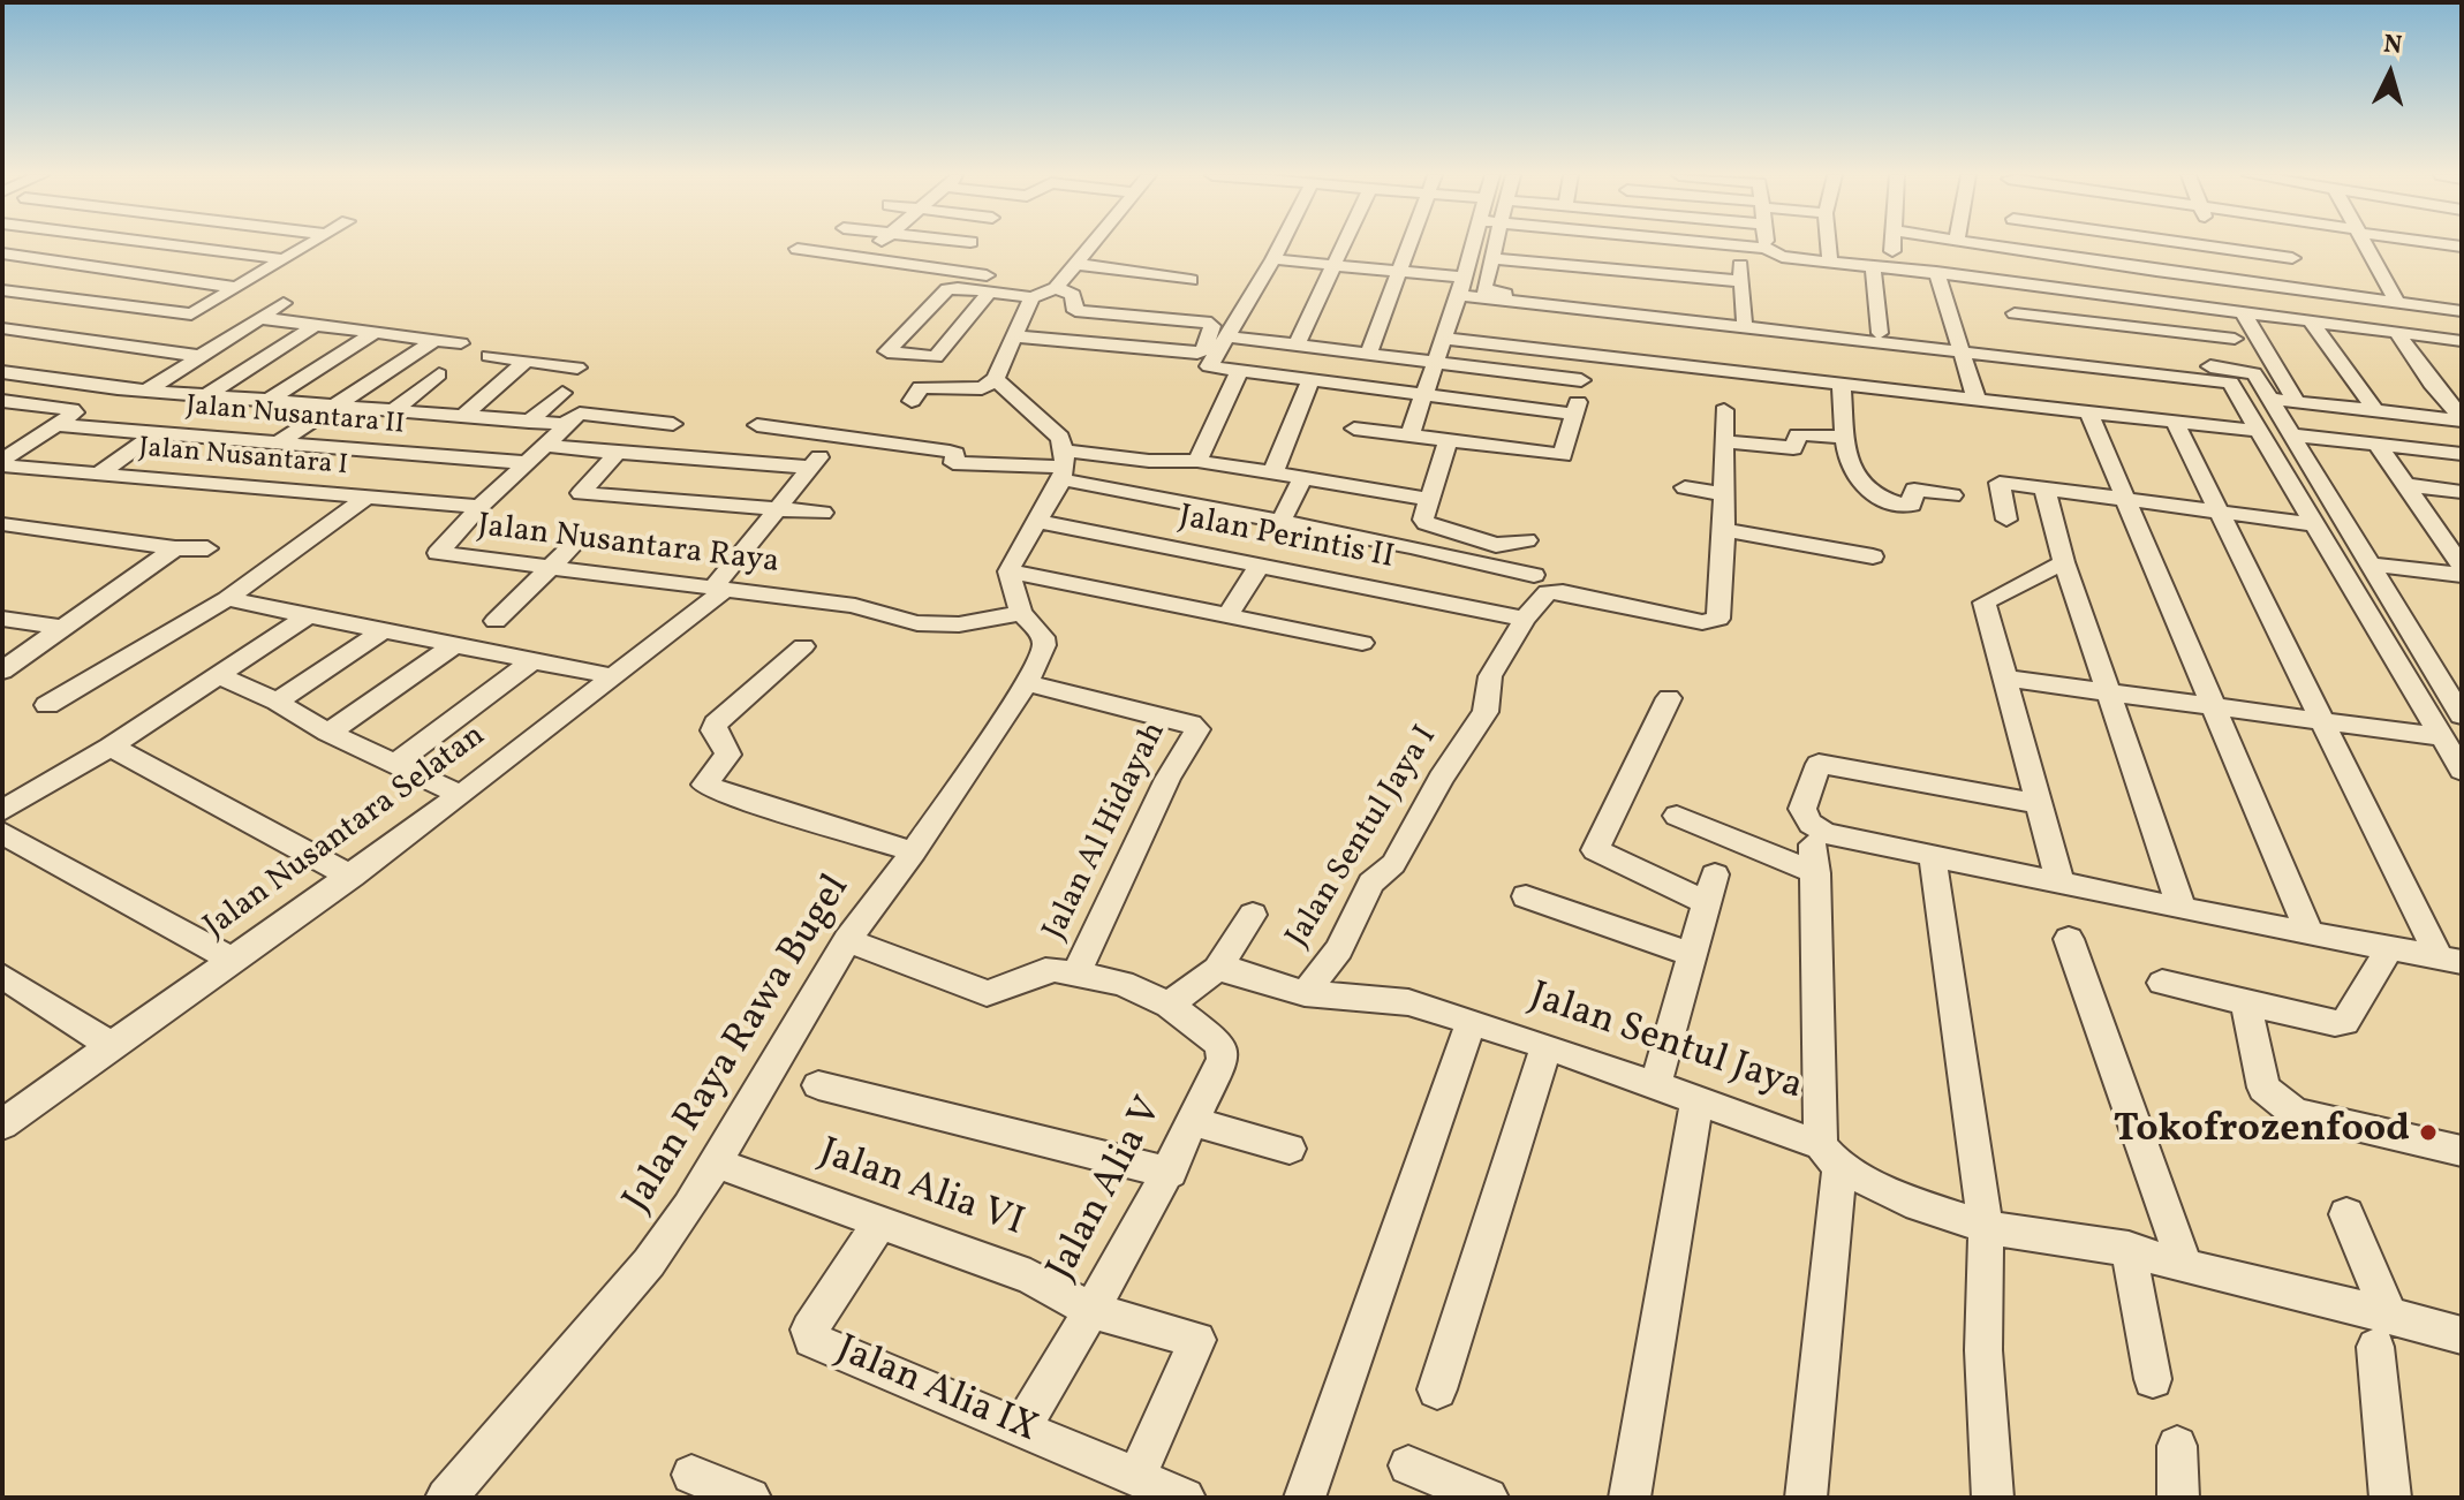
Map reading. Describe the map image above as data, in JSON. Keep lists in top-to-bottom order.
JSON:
{
  "streets": {
    "street": [
      "Jalan Nusantara II",
      "Jalan Nusantara I",
      "Jalan Perintis II",
      "Jalan Nusantara Raya",
      "Jalan Al Hidayah",
      "Jalan Nusantara Selatan",
      "Jalan Sentul Jaya I",
      "Jalan Sentul Jaya",
      "Jalan Raya Rawa Bugel",
      "Jalan Alia VI",
      "Jalan Alia V",
      "Jalan Alia IX"
    ]
  },
  "crossings": [
    ["Jalan Nusantara II", "Jalan Nusantara I"],
    ["Jalan Nusantara II", "Jalan Nusantara Raya"],
    ["Jalan Nusantara I", "Jalan Nusantara Raya"],
    ["Jalan Perintis II", "Jalan Sentul Jaya I"],
    ["Jalan Nusantara Raya", "Jalan Nusantara Selatan"],
    ["Jalan Nusantara Raya", "Jalan Raya Rawa Bugel"],
    ["Jalan Al Hidayah", "Jalan Raya Rawa Bugel"],
    ["Jalan Sentul Jaya I", "Jalan Sentul Jaya"],
    ["Jalan Raya Rawa Bugel", "Jalan Alia VI"],
    ["Jalan Alia VI", "Jalan Alia V"],
    ["Jalan Alia VI", "Jalan Alia IX"],
    ["Jalan Alia V", "Jalan Alia IX"]
  ],
  "places": ["Tokofrozenfood"],
  "north": "top"
}
